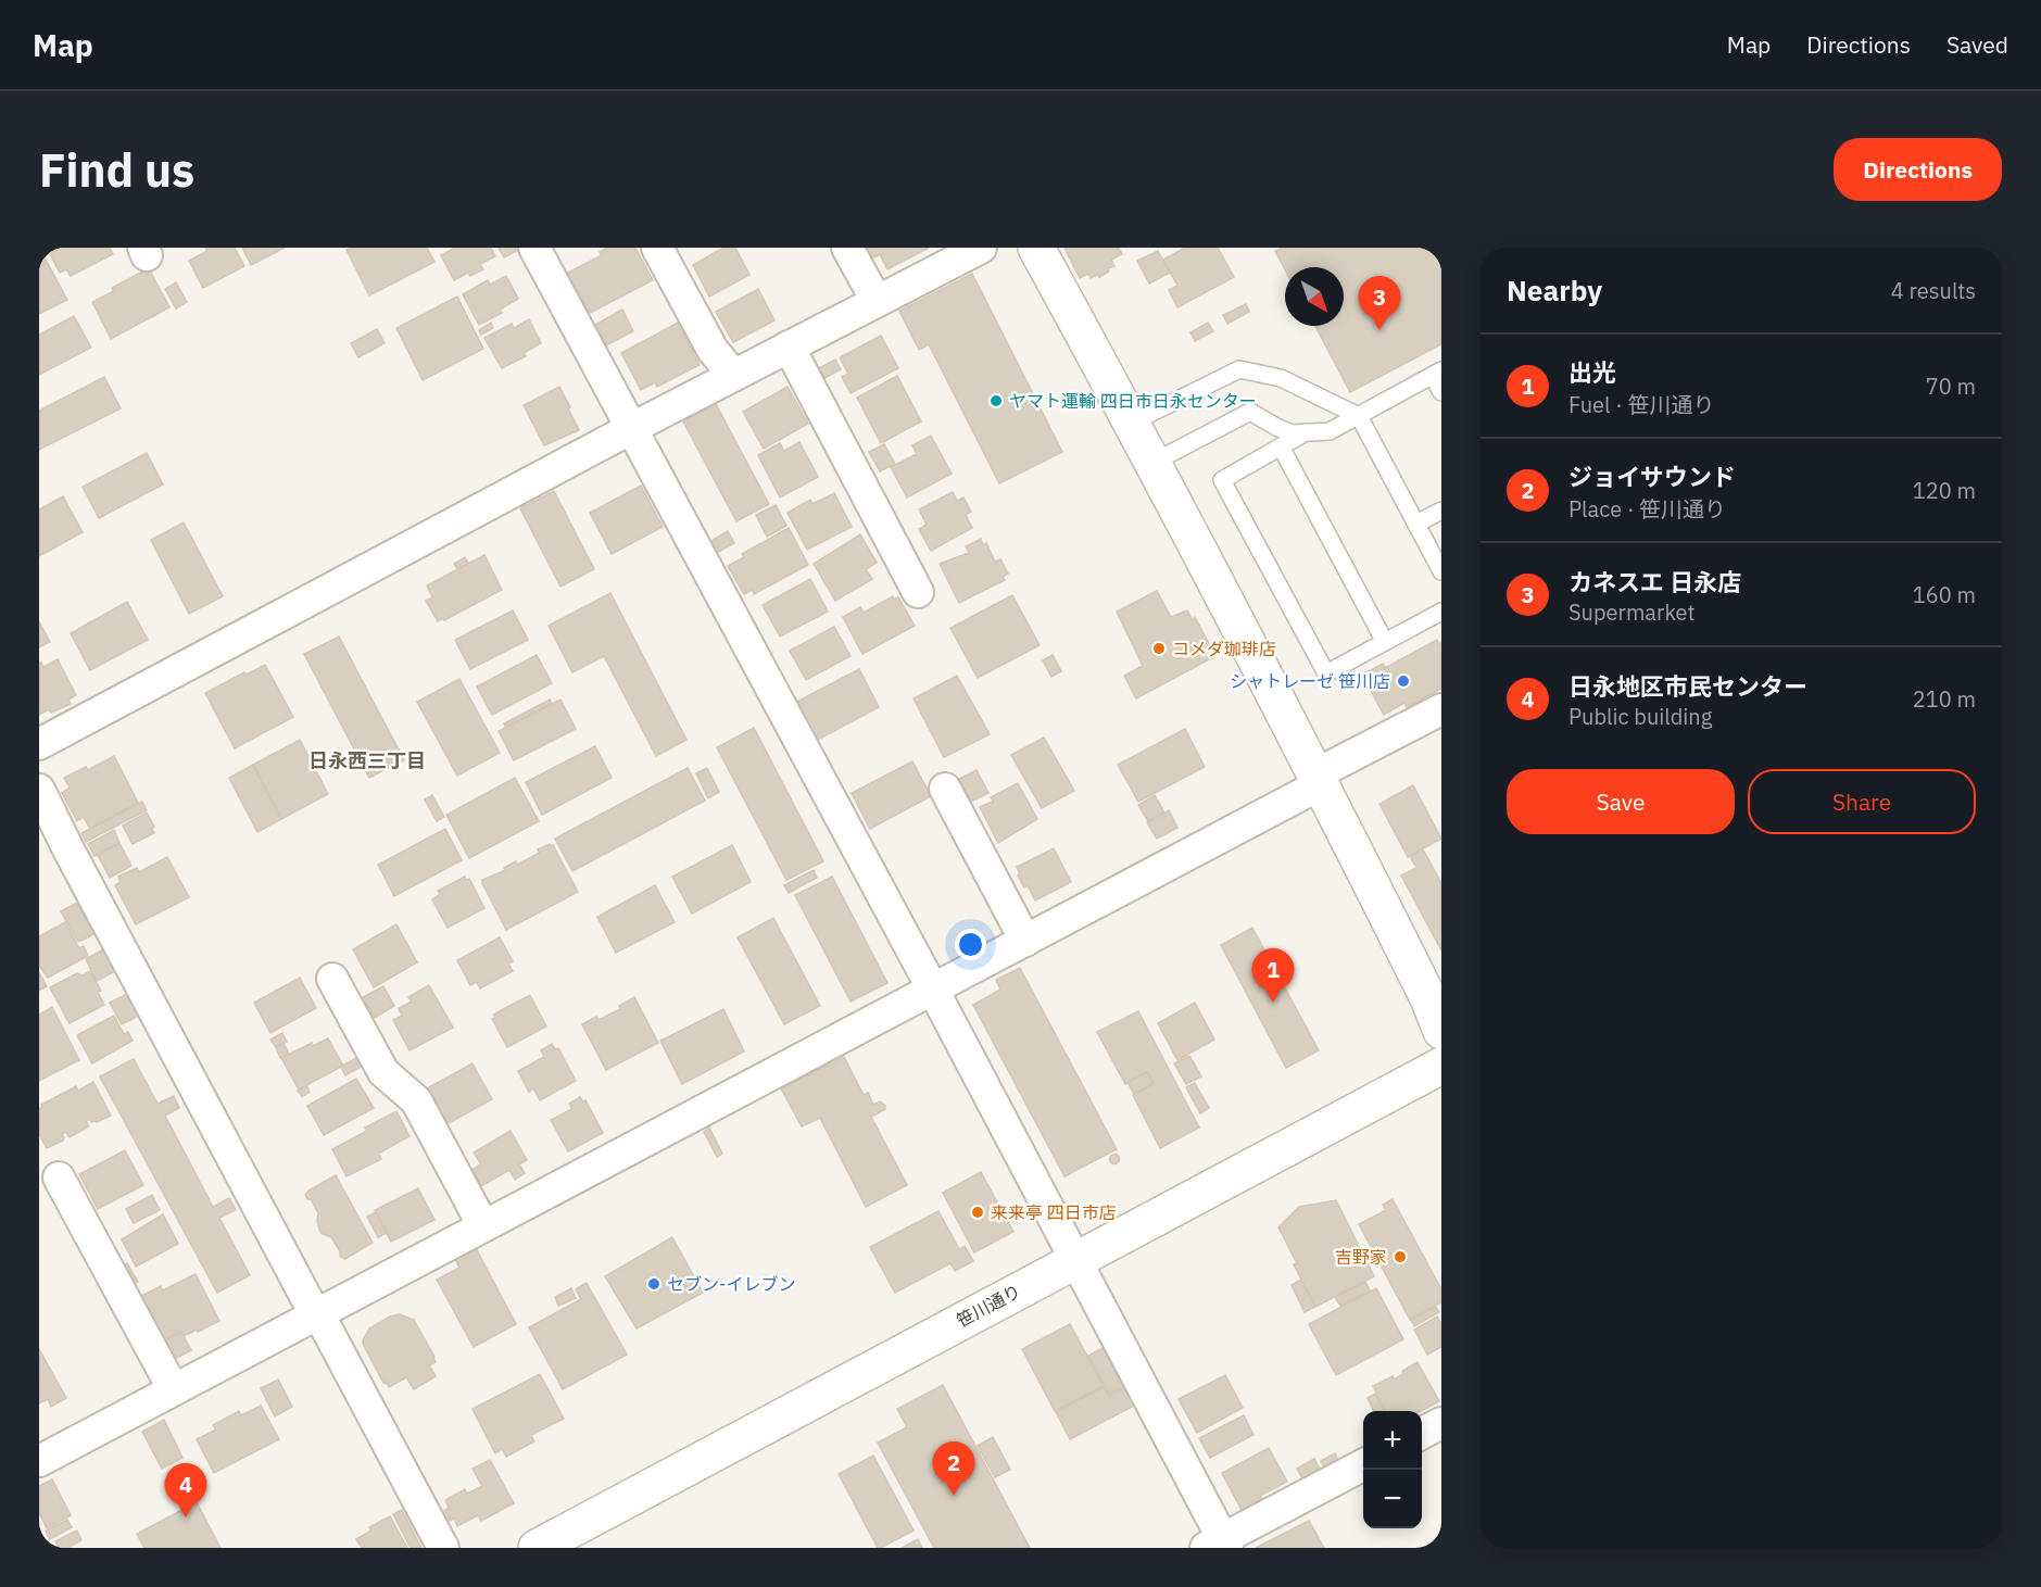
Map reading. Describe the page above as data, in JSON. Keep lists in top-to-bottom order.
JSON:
{
  "streets": {
    "street": ["笹川通り"]
  },
  "districts": ["日永西三丁目"],
  "places": [
    "ヤマト運輸 四日市日永センター",
    "コメダ珈琲店",
    "シャトレーゼ 笹川店",
    "来来亭 四日市店",
    "吉野家",
    "セブン-イレブン"
  ],
  "north": "bottom right",
  "page": {
    "header": "Map",
    "nav": ["Map", "Directions", "Saved"],
    "buttons": [
      "Directions",
      ["Save", "Share"]
    ],
    "title": "Find us",
    "heading": ["Nearby", "4 results"],
    "pins": [
      "3",
      "1",
      "2",
      "4"
    ],
    "list": [
      {
        "mark": "1",
        "name": "出光",
        "note": "Fuel · 笹川通り",
        "value": "70 m"
      },
      {
        "mark": "2",
        "name": "ジョイサウンド",
        "note": "Place · 笹川通り",
        "value": "120 m"
      },
      {
        "mark": "3",
        "name": "カネスエ 日永店",
        "note": "Supermarket",
        "value": "160 m"
      },
      {
        "mark": "4",
        "name": "日永地区市民センター",
        "note": "Public building",
        "value": "210 m"
      }
    ],
    "map_buttons": ["+", "−"]
  }
}
